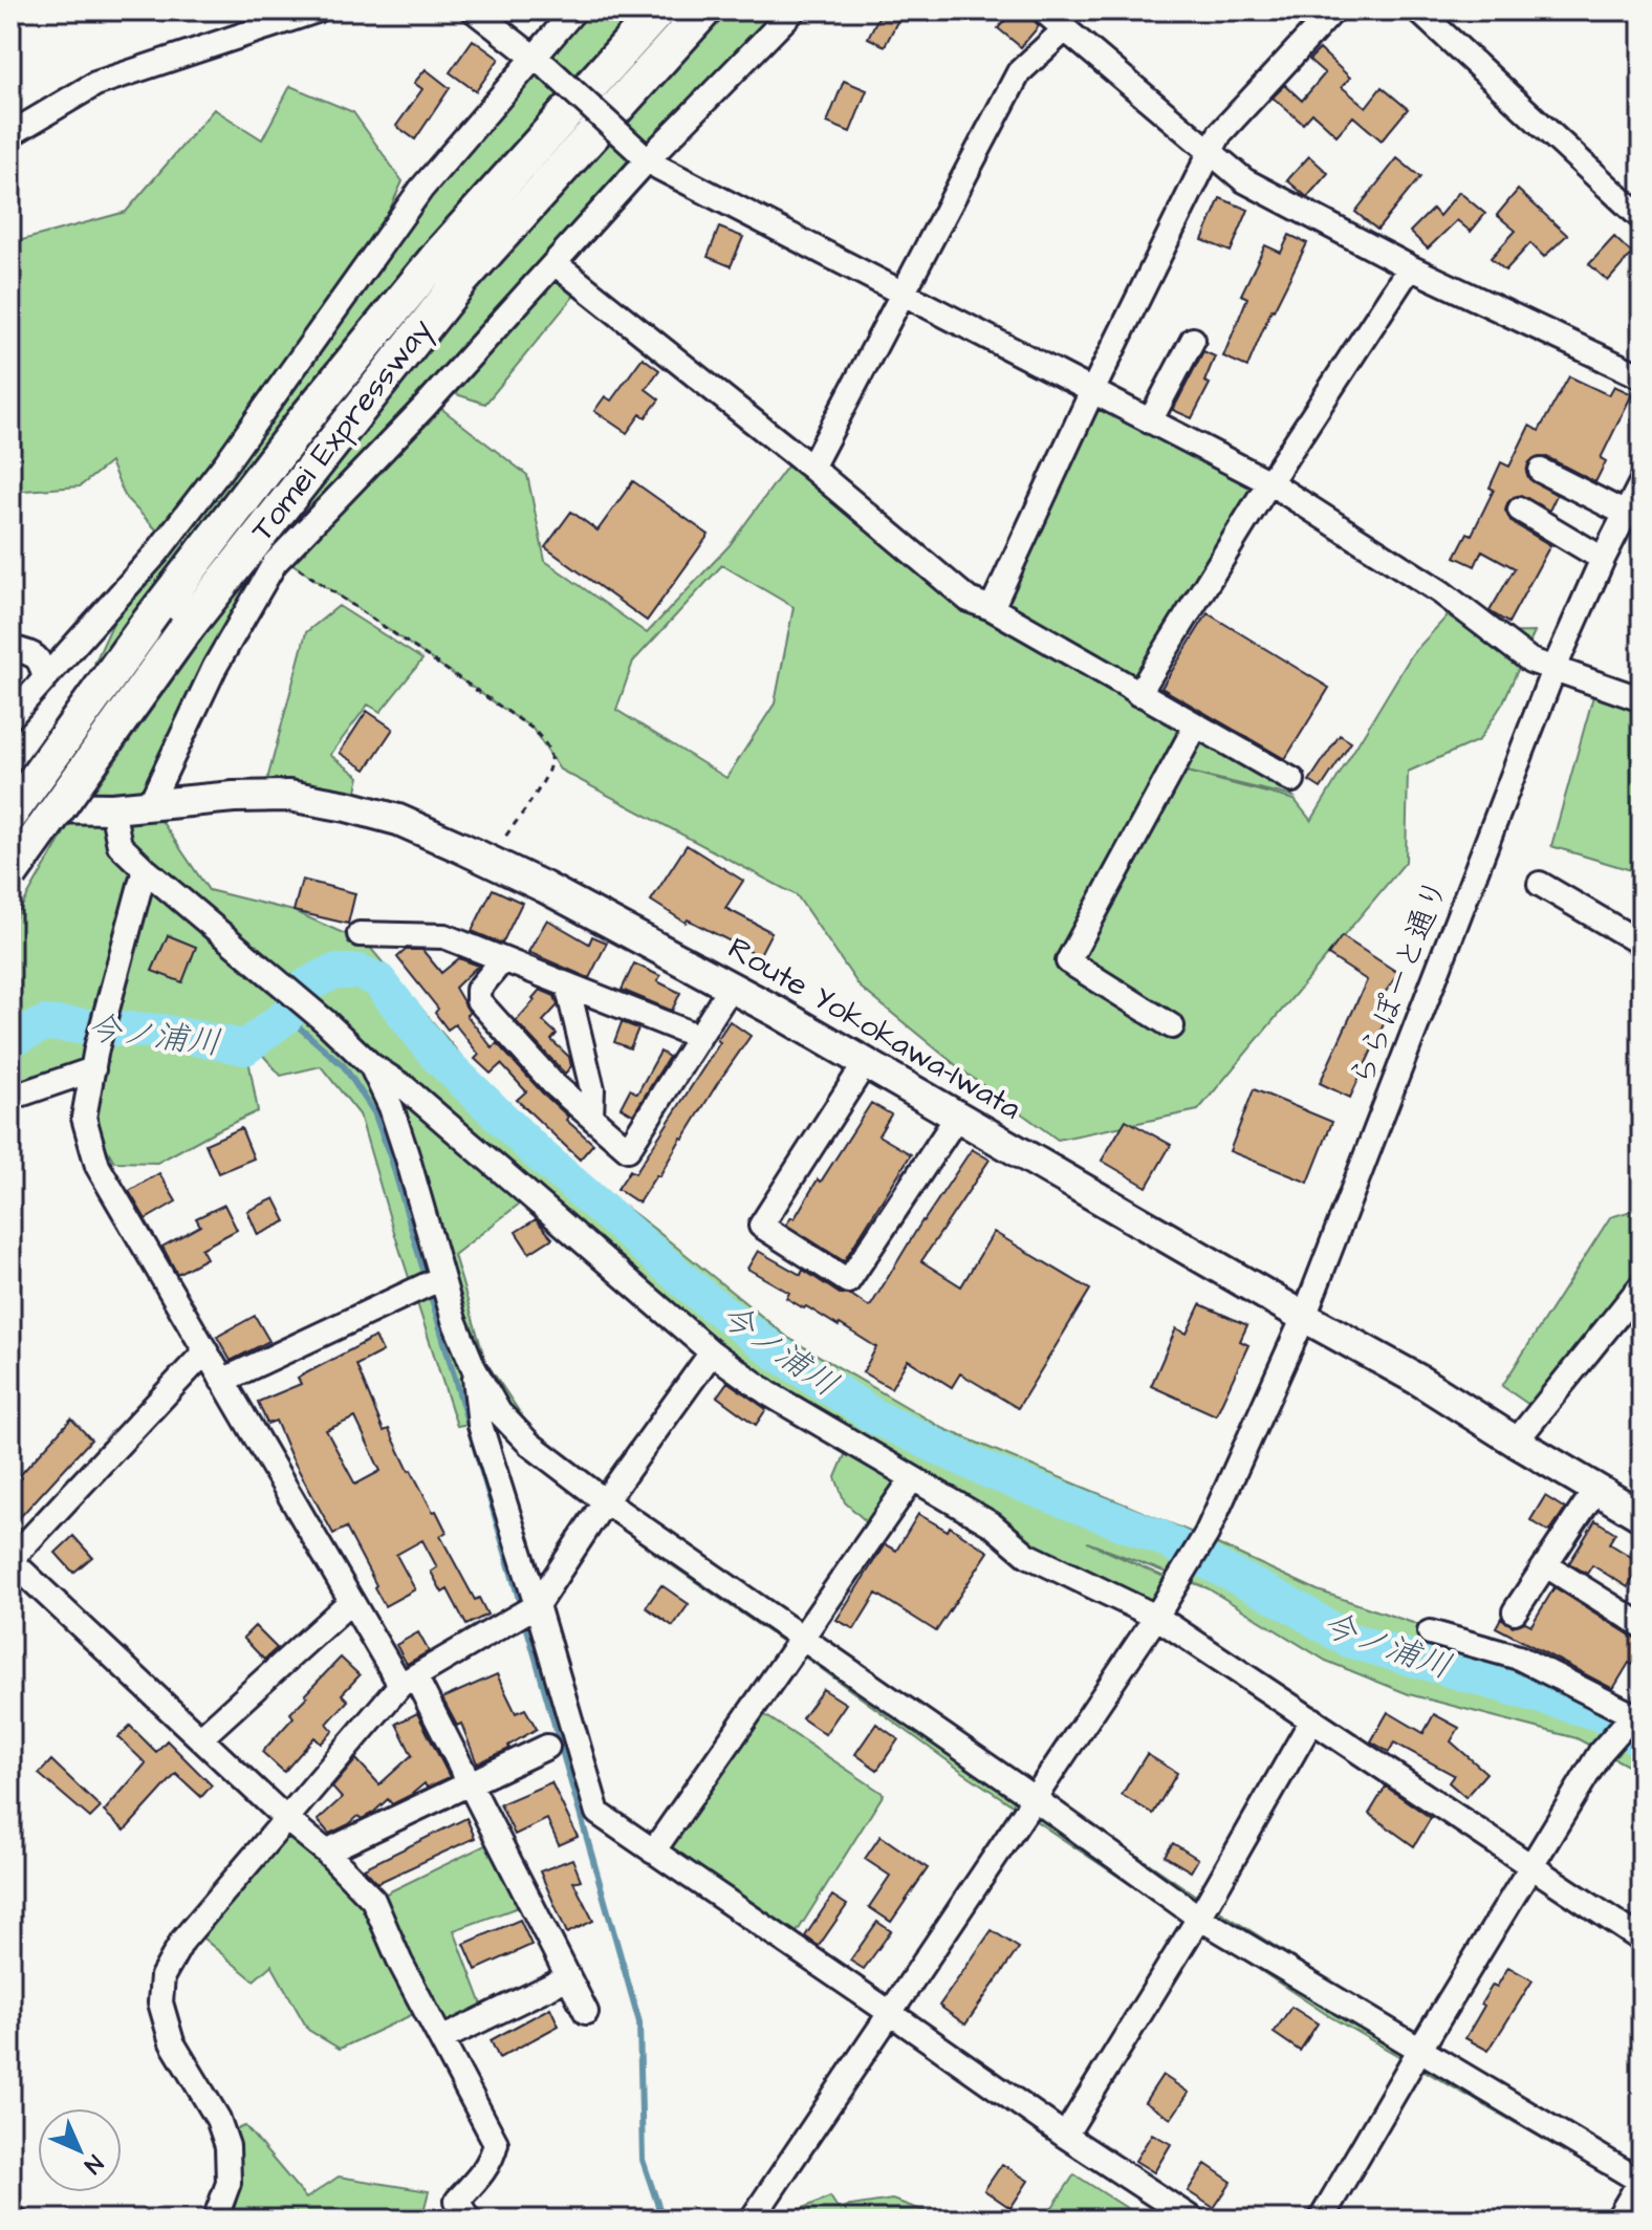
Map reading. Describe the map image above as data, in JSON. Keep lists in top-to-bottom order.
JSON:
{
  "streets": {
    "highway": ["Tomei Expressway"],
    "main road": ["Route Yokokawa-Iwata"],
    "street": ["ららぽーと通り"]
  },
  "crossings": [
    ["ららぽーと通り", "Route Yokokawa-Iwata"]
  ],
  "water": ["今ノ浦川"],
  "north": "bottom right"
}
